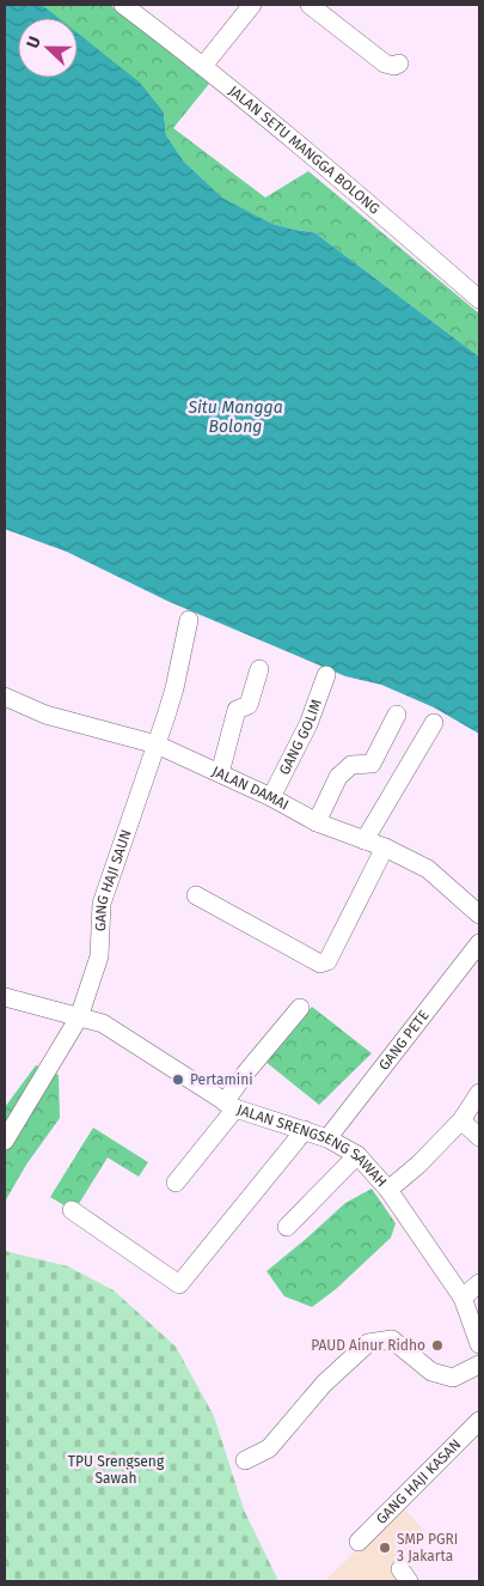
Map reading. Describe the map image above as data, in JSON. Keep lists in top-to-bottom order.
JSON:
{
  "streets": {
    "street": [
      "JALAN SETU MANGGA BOLONG",
      "GANG GOLIM",
      "JALAN DAMAI",
      "GANG HAJI SAUN",
      "GANG PETE",
      "JALAN SRENGSENG SAWAH",
      "GANG HAJI KASAN"
    ]
  },
  "crossings": [
    ["GANG GOLIM", "JALAN DAMAI"],
    ["JALAN DAMAI", "GANG HAJI SAUN"],
    ["GANG HAJI SAUN", "JALAN SRENGSENG SAWAH"],
    ["GANG PETE", "JALAN SRENGSENG SAWAH"]
  ],
  "water": ["Situ Mangga Bolong"],
  "parks": ["TPU Srengseng Sawah"],
  "places": ["Pertamini", "PAUD Ainur Ridho", "SMP PGRI 3 Jakarta"],
  "north": "left"
}
